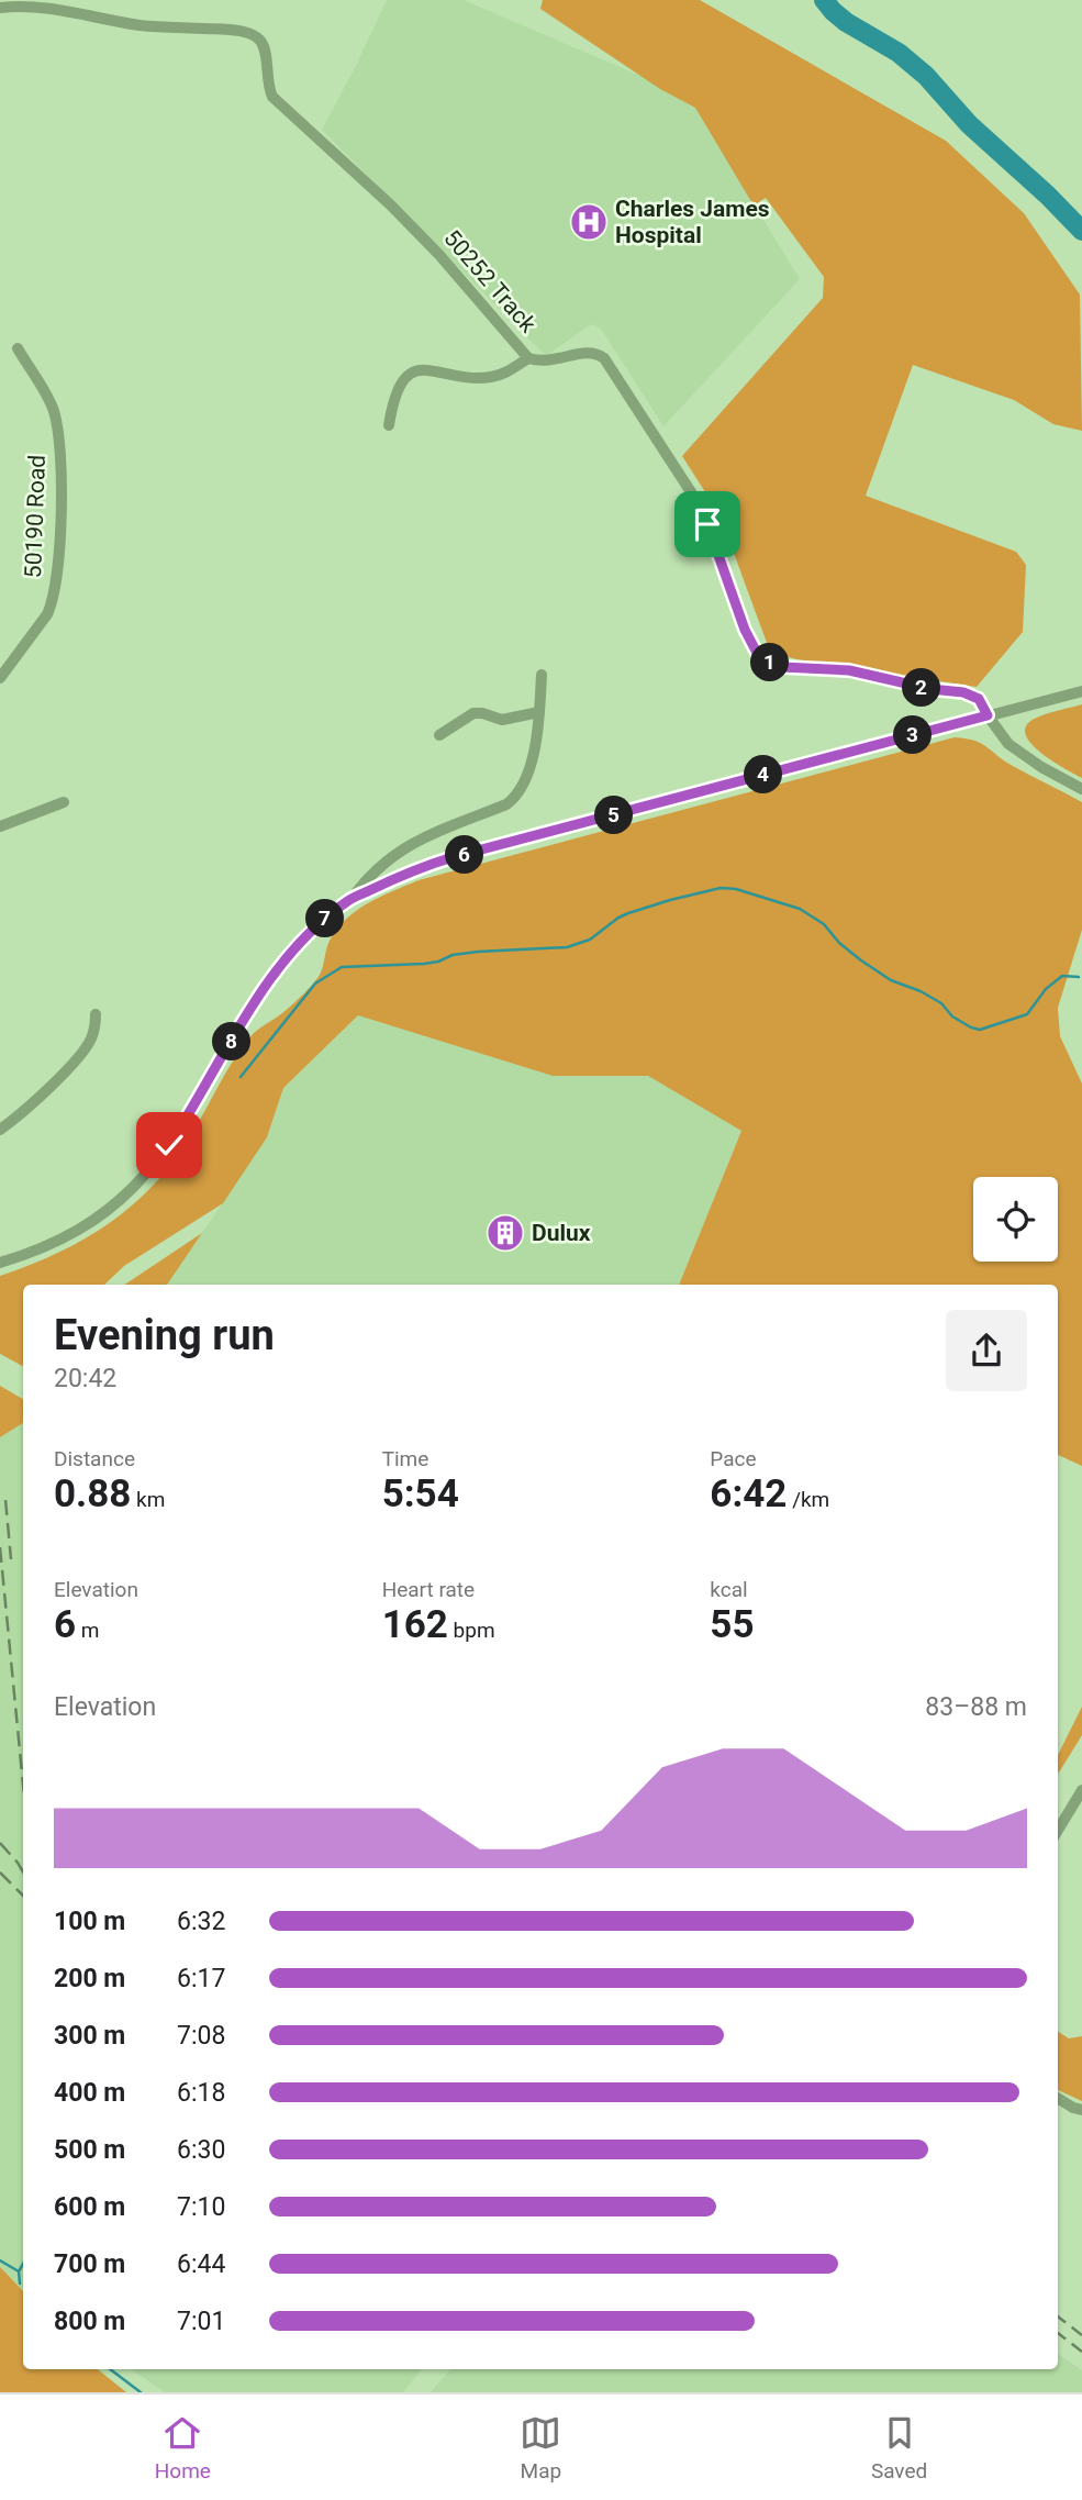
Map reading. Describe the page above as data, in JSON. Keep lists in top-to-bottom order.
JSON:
{
  "streets": {
    "street": ["50252 Track", "50190 Road"]
  },
  "places": {
    "hospital": ["Charles James Hospital"],
    "building": ["Dulux"]
  },
  "page": {
    "pins": [
      "1",
      "2",
      "3",
      "4",
      "5",
      "6",
      "7",
      "8"
    ],
    "heading": ["Evening run", "20:42"],
    "stats": [
      ["Distance", "0.88 km"],
      ["Time", "5:54"],
      ["Pace", "6:42 /km"],
      ["Elevation", "6 m"],
      ["Heart rate", "162 bpm"],
      ["kcal", "55"]
    ],
    "chart": ["Elevation", "83–88 m"],
    "list": [
      {
        "name": "100 m",
        "note": "6:32"
      },
      {
        "name": "200 m",
        "note": "6:17"
      },
      {
        "name": "300 m",
        "note": "7:08"
      },
      {
        "name": "400 m",
        "note": "6:18"
      },
      {
        "name": "500 m",
        "note": "6:30"
      },
      {
        "name": "600 m",
        "note": "7:10"
      },
      {
        "name": "700 m",
        "note": "6:44"
      },
      {
        "name": "800 m",
        "note": "7:01"
      }
    ],
    "tabs": ["Home", "Map", "Saved"]
  }
}
